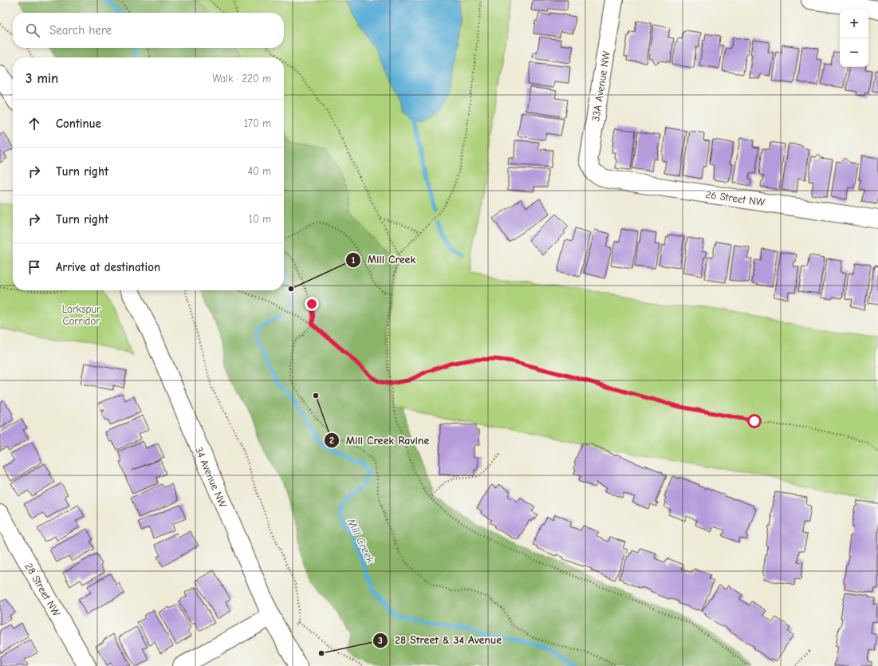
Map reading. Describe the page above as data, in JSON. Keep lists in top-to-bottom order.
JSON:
{
  "streets": {
    "street": [
      "33A Avenue NW",
      "26 Street NW",
      "34 Avenue NW",
      "28 Street NW"
    ]
  },
  "crossings": [
    ["33A Avenue NW", "26 Street NW"]
  ],
  "water": ["Mill Creek"],
  "parks": ["Larkspur Corridor"],
  "places": ["Mill Creek", "Mill Creek Ravine", "28 Street & 34 Avenue"],
  "page": {
    "map_buttons": ["+", "−"],
    "search": "Search here",
    "heading": ["3 min", "Walk · 220 m"],
    "list": [
      ["Continue", "170 m"],
      ["Turn right", "40 m"],
      ["Turn right", "10 m"],
      "Arrive at destination"
    ]
  }
}
